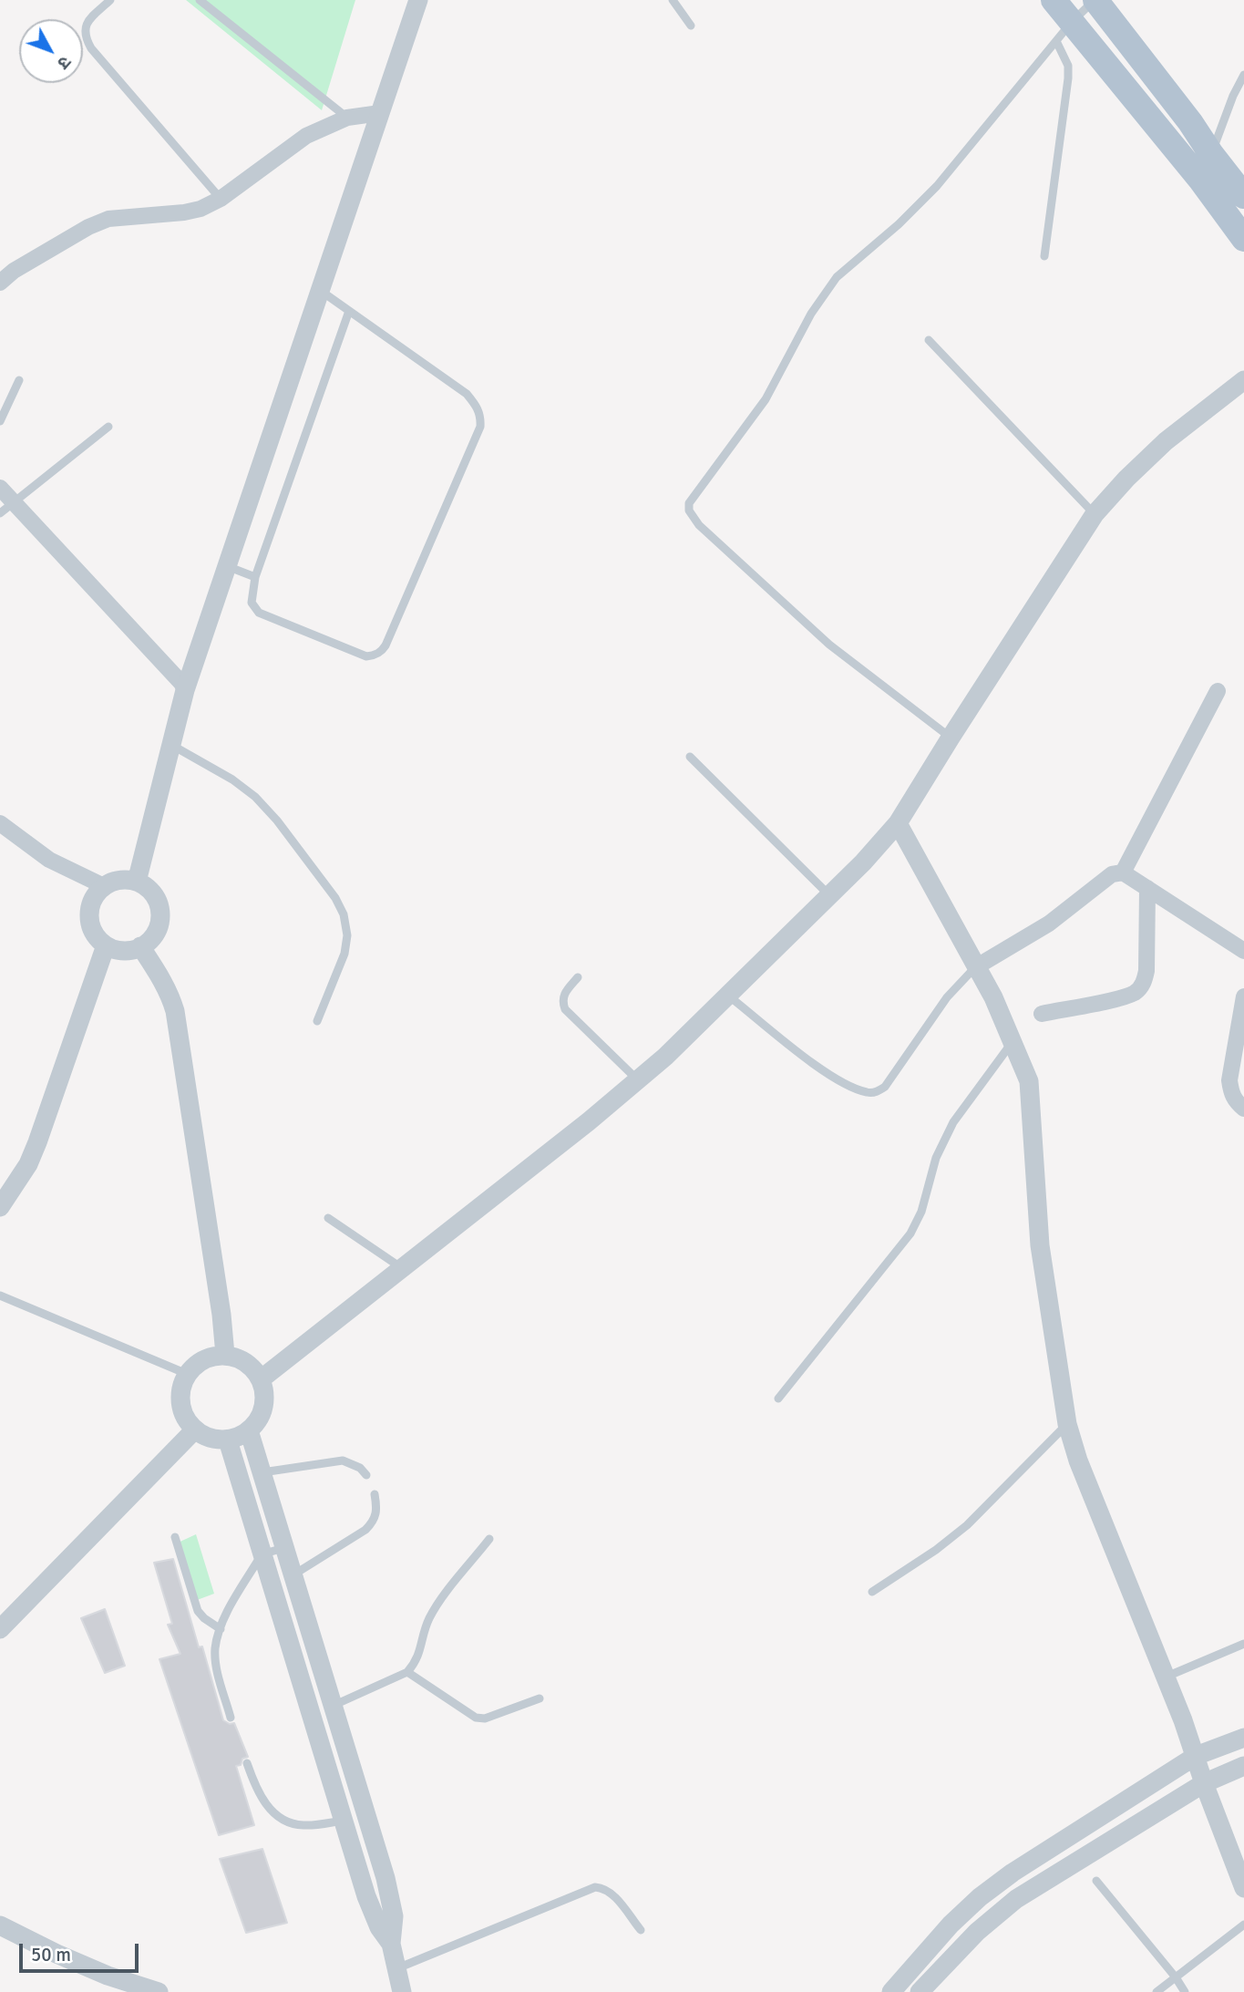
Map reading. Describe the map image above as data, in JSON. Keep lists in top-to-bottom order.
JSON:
{
  "scale_bar": "50 m",
  "north": "bottom right"
}
